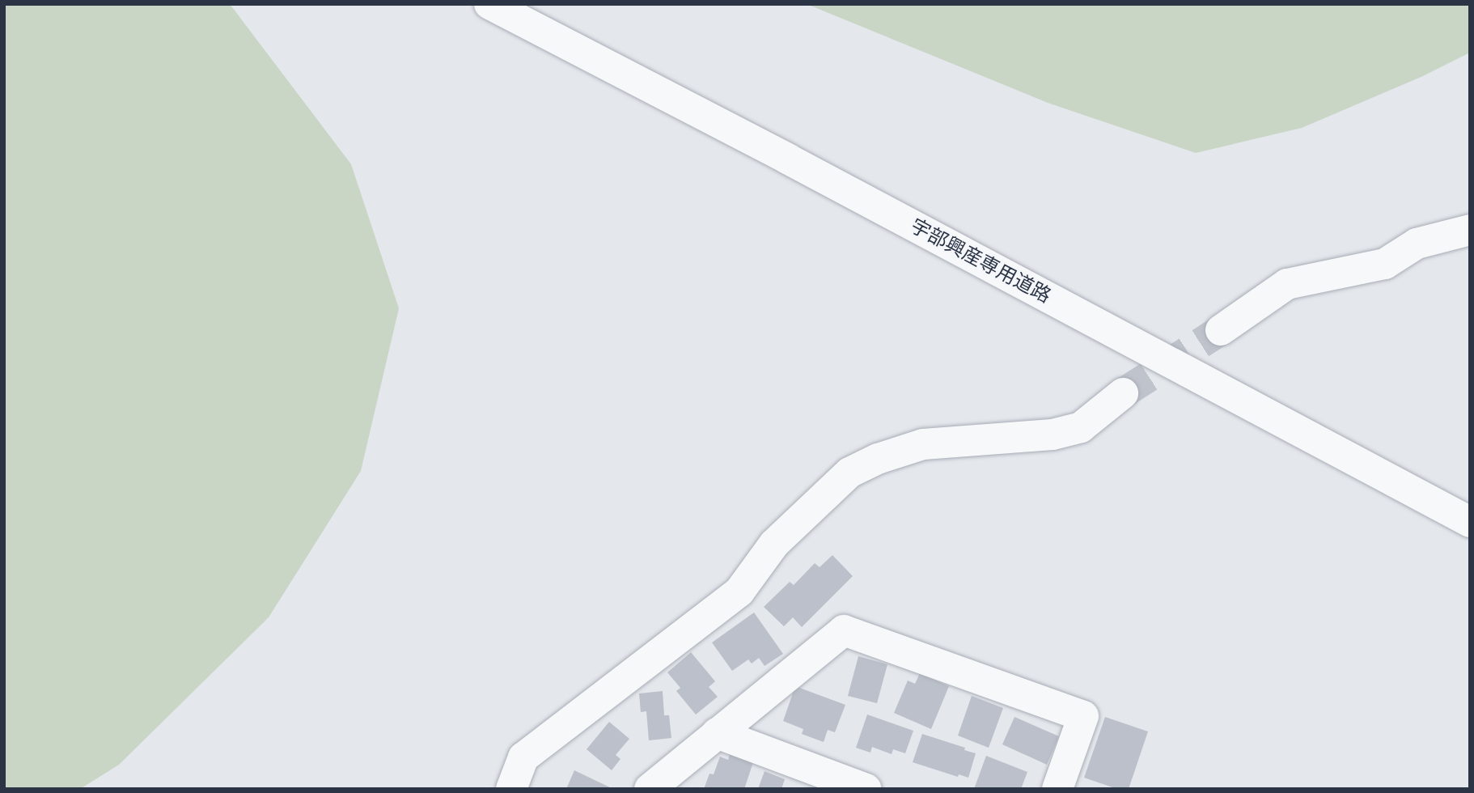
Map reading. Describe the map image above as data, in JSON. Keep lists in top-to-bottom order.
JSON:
{
  "streets": {
    "street": ["宇部興産専用道路"]
  }
}
